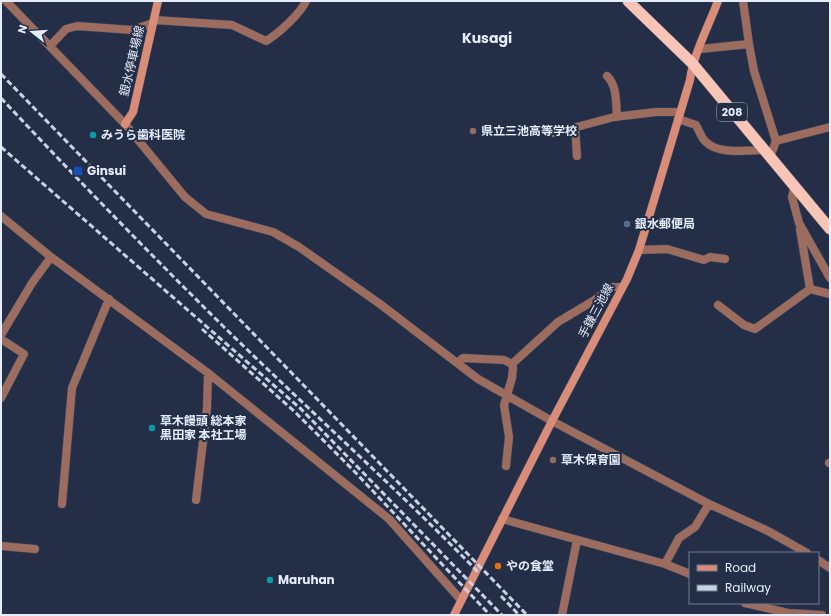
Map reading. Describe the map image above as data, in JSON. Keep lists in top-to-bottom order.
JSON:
{
  "streets": {
    "highway": ["208"],
    "main road": ["銀水停車場線", "手鎌三池線"]
  },
  "crossings": [
    ["208", "手鎌三池線"]
  ],
  "districts": ["Kusagi"],
  "places": {
    "other": [
      "県立三池高等学校",
      "みうら歯科医院",
      "銀水郵便局",
      "草木饅頭 総本家 黒田家 本社工場",
      "草木保育園",
      "やの食堂",
      "Maruhan"
    ],
    "transit": ["Ginsui"]
  },
  "legend": ["Road", "Railway"],
  "north": "left"
}
